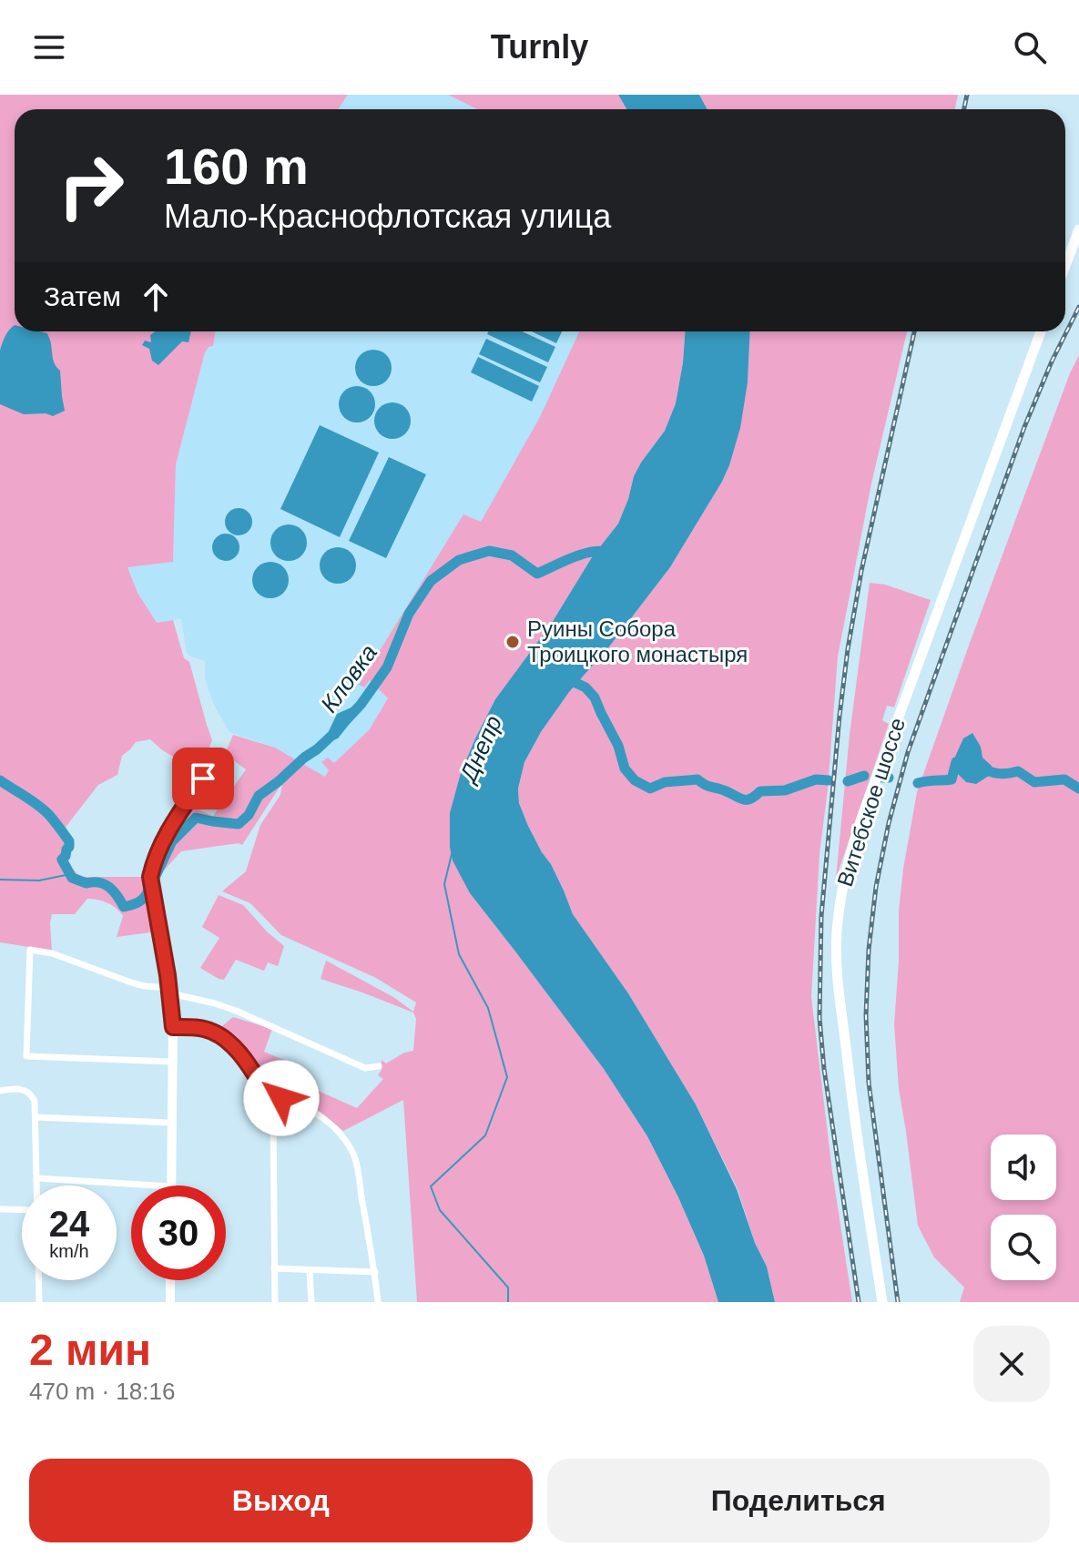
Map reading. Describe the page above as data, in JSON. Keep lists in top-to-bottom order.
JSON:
{
  "streets": {
    "main road": ["Витебское шоссе"]
  },
  "water": ["Кловка", "Днепр"],
  "places": ["Руины Собора Троицкого монастыря"],
  "page": {
    "header": "Turnly",
    "turn": ["160 m", "Мало-Краснофлотская улица"],
    "then": "Затем",
    "speed": "24 km/h",
    "limit": "30",
    "heading": ["2 мин", "470 m · 18:16"],
    "buttons": ["Выход", "Поделиться"]
  }
}
